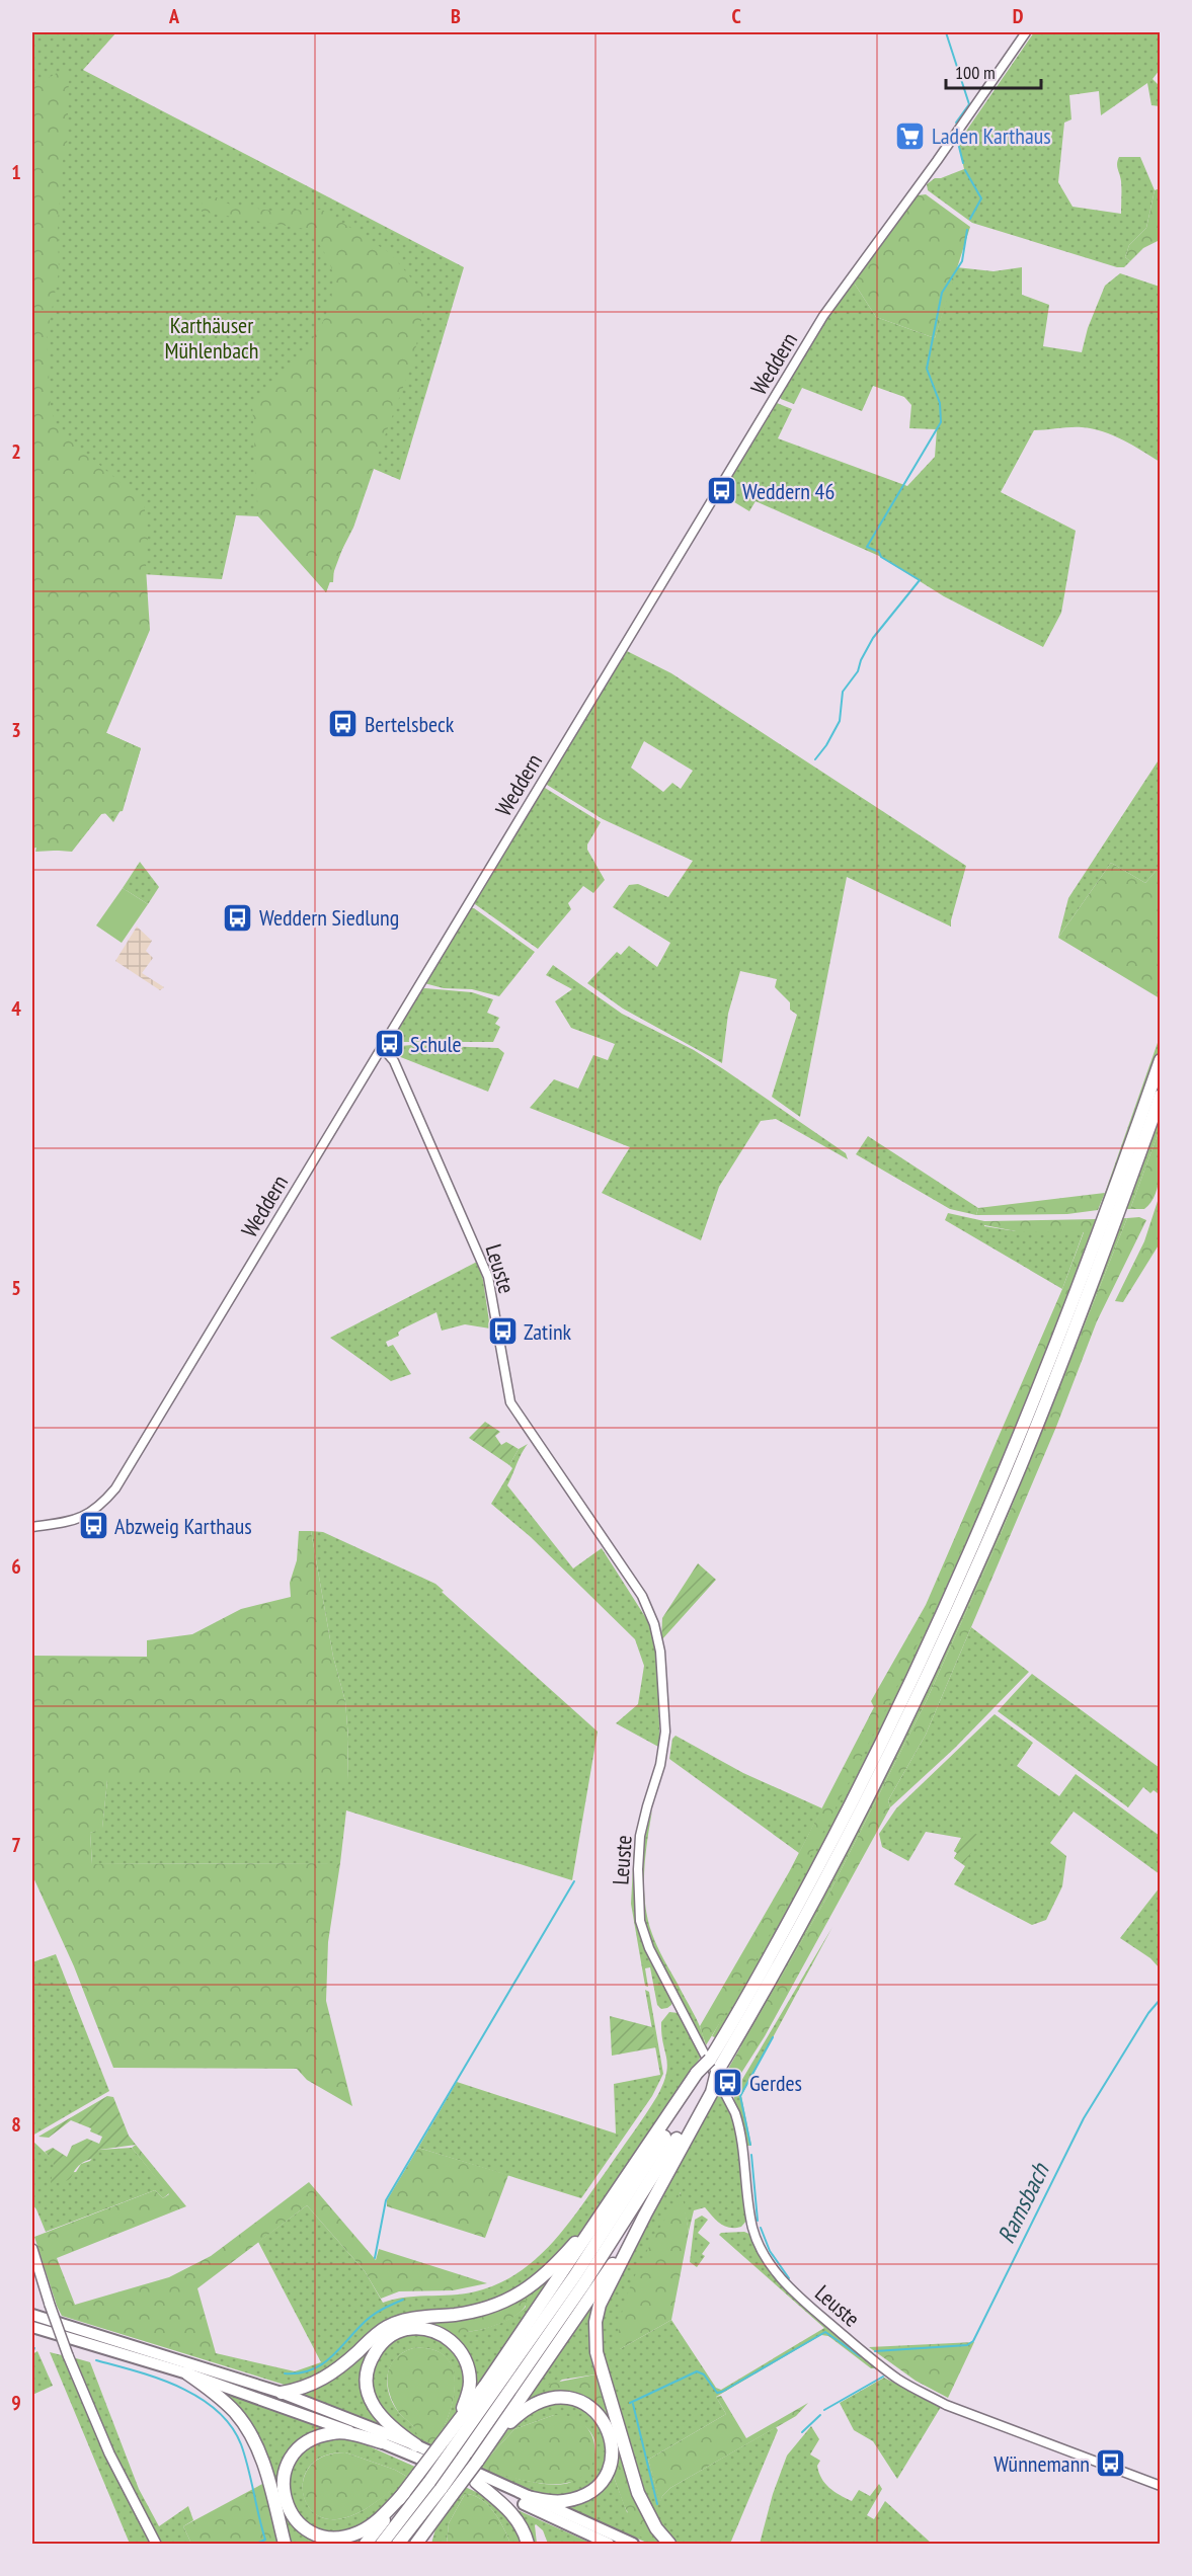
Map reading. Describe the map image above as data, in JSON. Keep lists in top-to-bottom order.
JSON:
{
  "streets": {
    "street": ["Weddern", "Leuste"]
  },
  "crossings": [
    ["Weddern", "Leuste"]
  ],
  "water": ["Ramsbach"],
  "parks": ["Karthäuser Mühlenbach"],
  "places": {
    "supermarket": ["Laden Karthaus"],
    "bus stop": [
      "Weddern 46",
      "Bertelsbeck",
      "Weddern Siedlung",
      "Schule",
      "Zatink",
      "Abzweig Karthaus",
      "Gerdes",
      "Wünnemann"
    ]
  },
  "scale_bar": "100 m",
  "grid": {
    "columns": [
      "A",
      "B",
      "C",
      "D"
    ],
    "rows": [
      "1",
      "2",
      "3",
      "4",
      "5",
      "6",
      "7",
      "8",
      "9"
    ]
  }
}
